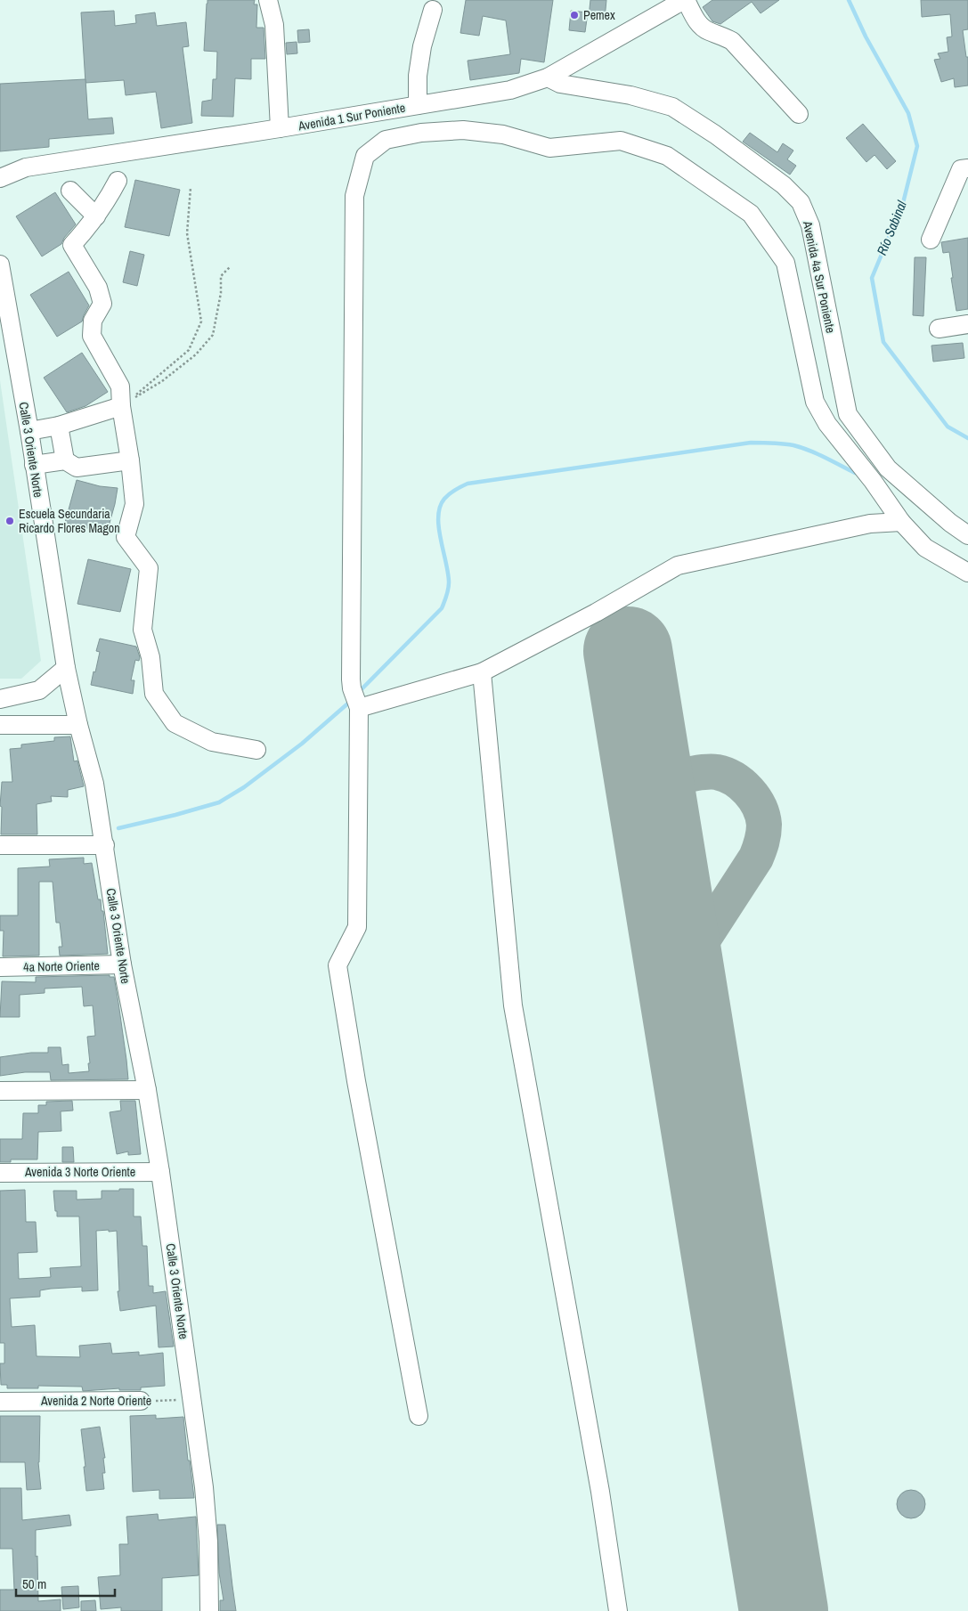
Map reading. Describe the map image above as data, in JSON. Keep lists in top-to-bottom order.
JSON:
{
  "streets": {
    "street": [
      "Avenida 1 Sur Poniente",
      "Avenida 4a Sur Poniente",
      "Calle 3 Oriente Norte",
      "4a Norte Oriente",
      "Avenida 3 Norte Oriente",
      "Avenida 2 Norte Oriente"
    ]
  },
  "crossings": [
    ["Avenida 1 Sur Poniente", "Avenida 4a Sur Poniente"],
    ["Calle 3 Oriente Norte", "4a Norte Oriente"],
    ["Calle 3 Oriente Norte", "Avenida 3 Norte Oriente"],
    ["Calle 3 Oriente Norte", "Avenida 2 Norte Oriente"]
  ],
  "water": ["Río Sabinal"],
  "places": ["Pemex", "Escuela Secundaria Ricardo Flores Magon"],
  "scale_bar": "50 m"
}
